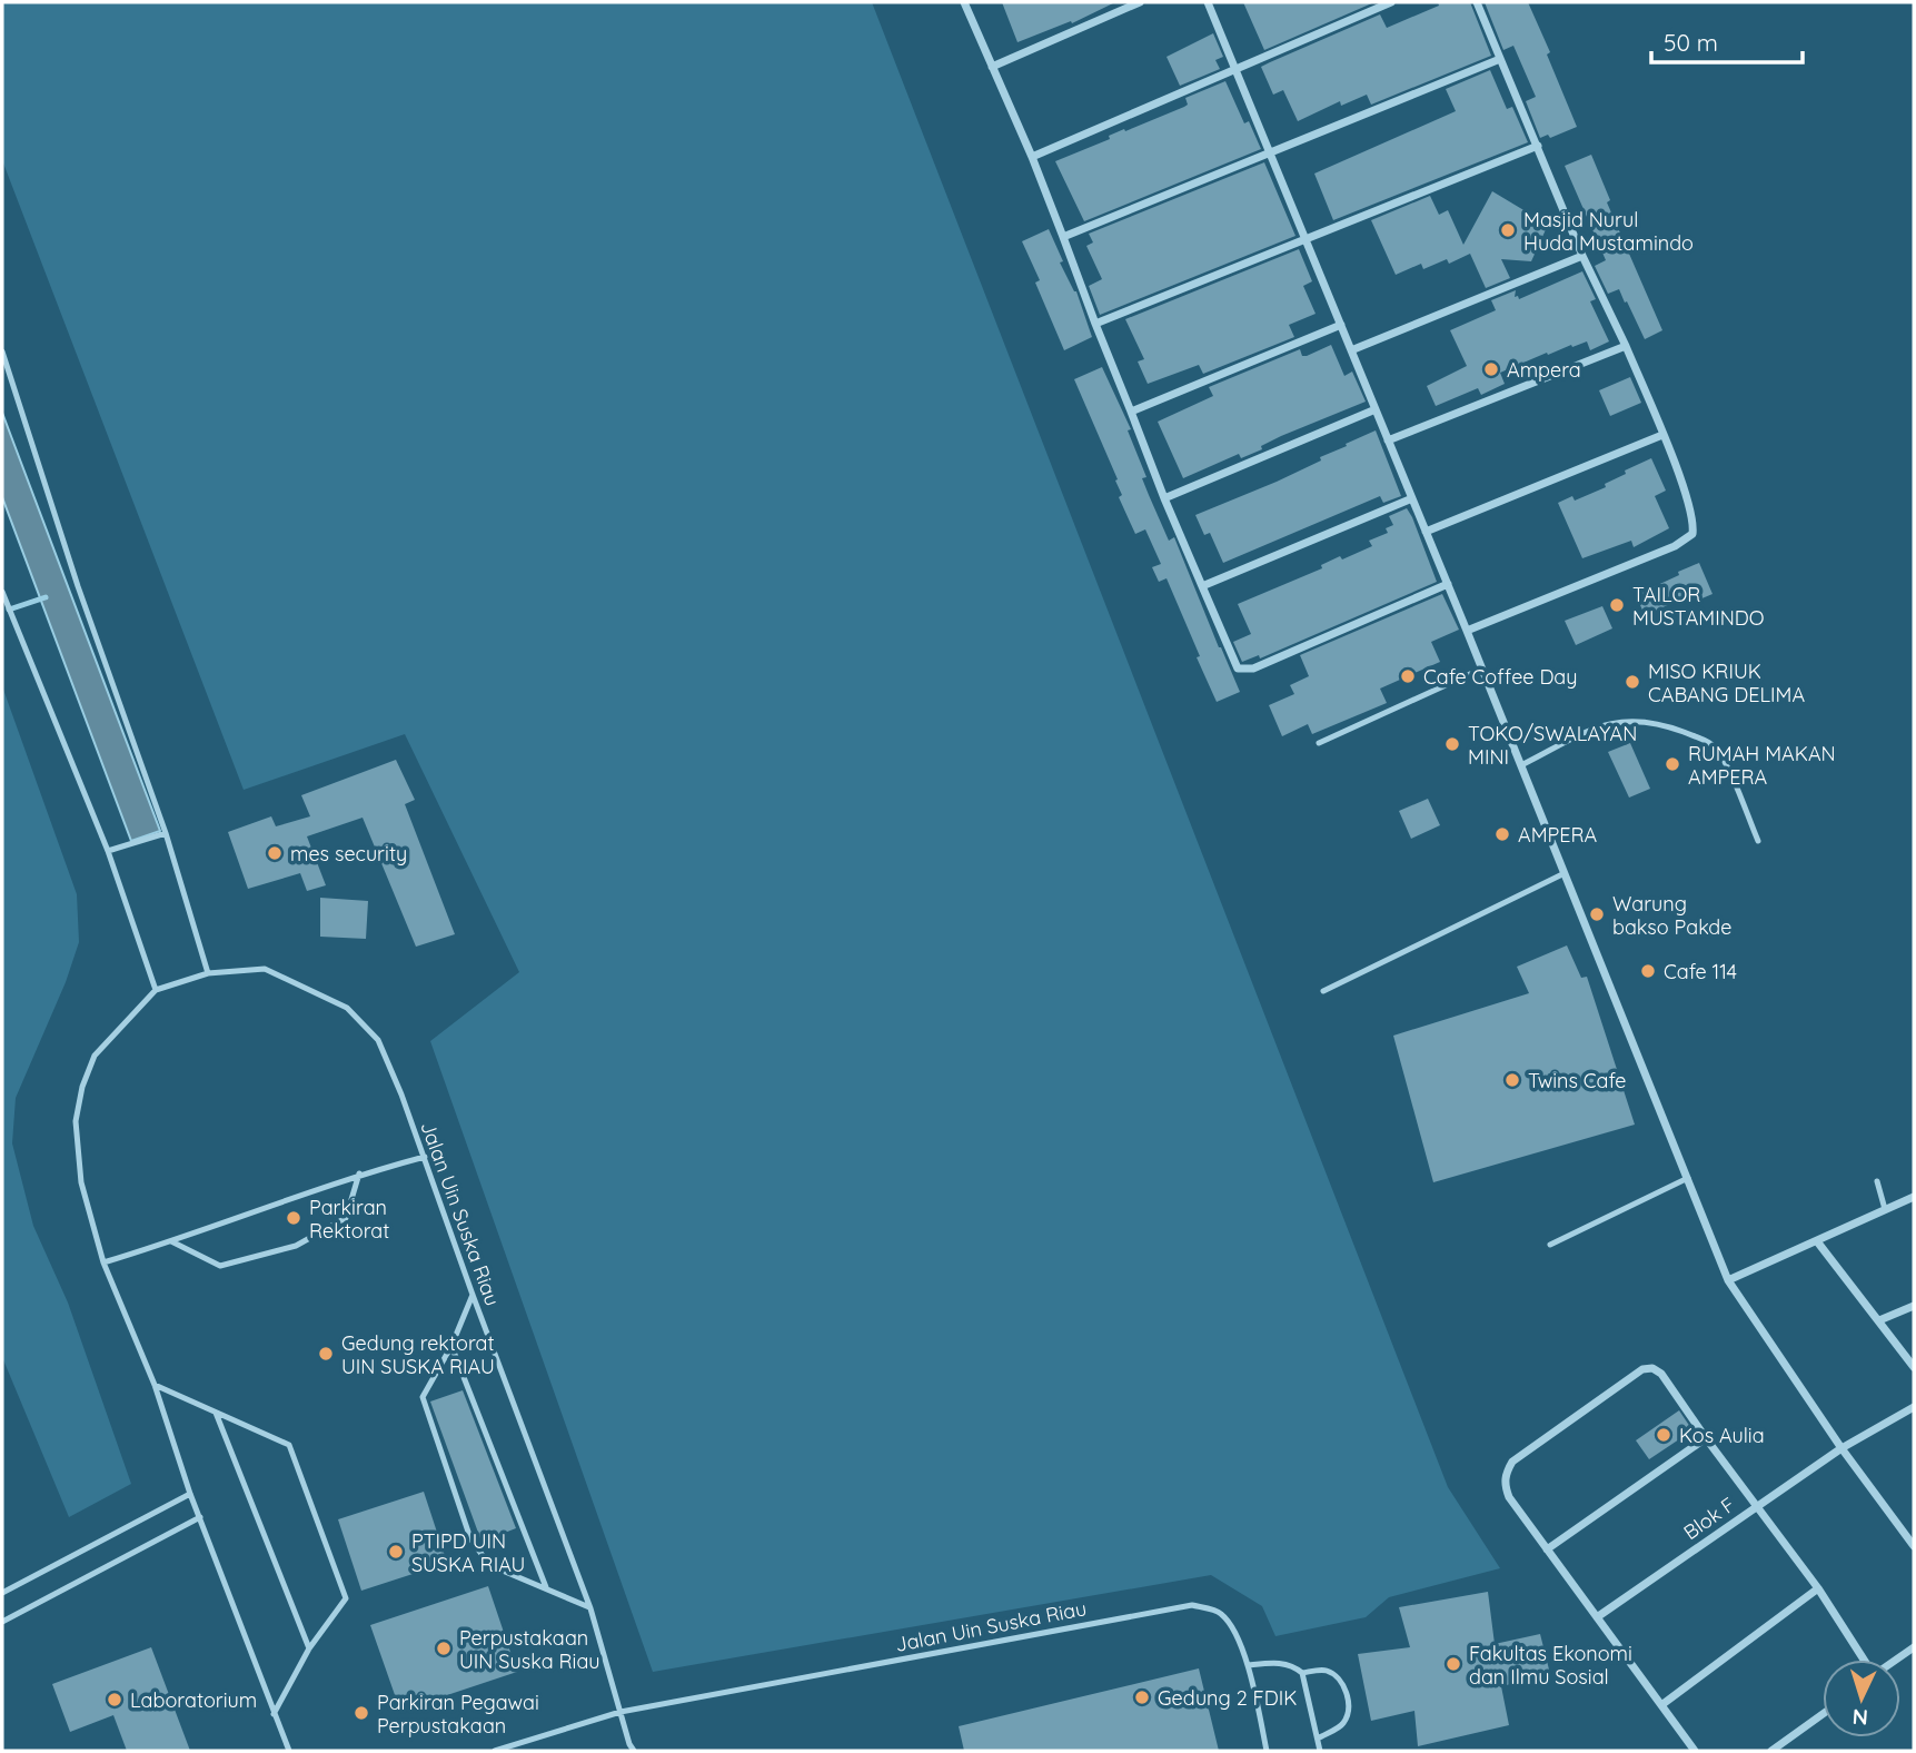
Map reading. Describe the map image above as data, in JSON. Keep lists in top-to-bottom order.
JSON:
{
  "streets": {
    "street": ["Blok F"],
    "lane": ["Jalan Uin Suska Riau"]
  },
  "places": [
    "Masjid Nurul Huda Mustamindo",
    "Ampera",
    "TAILOR MUSTAMINDO",
    "Cafe Coffee Day",
    "MISO KRIUK CABANG DELIMA",
    "TOKO/SWALAYAN MINI",
    "RUMAH MAKAN AMPERA",
    "AMPERA",
    "mes security",
    "Warung bakso Pakde",
    "Cafe 114",
    "Twins Cafe",
    "Parkiran Rektorat",
    "Gedung rektorat UIN SUSKA RIAU",
    "Kos Aulia",
    "PTIPD UIN SUSKA RIAU",
    "Perpustakaan UIN Suska Riau",
    "Fakultas Ekonomi dan Ilmu Sosial",
    "Gedung 2 FDIK",
    "Laboratorium",
    "Parkiran Pegawai Perpustakaan"
  ],
  "scale_bar": "50 m",
  "north": "bottom"
}
